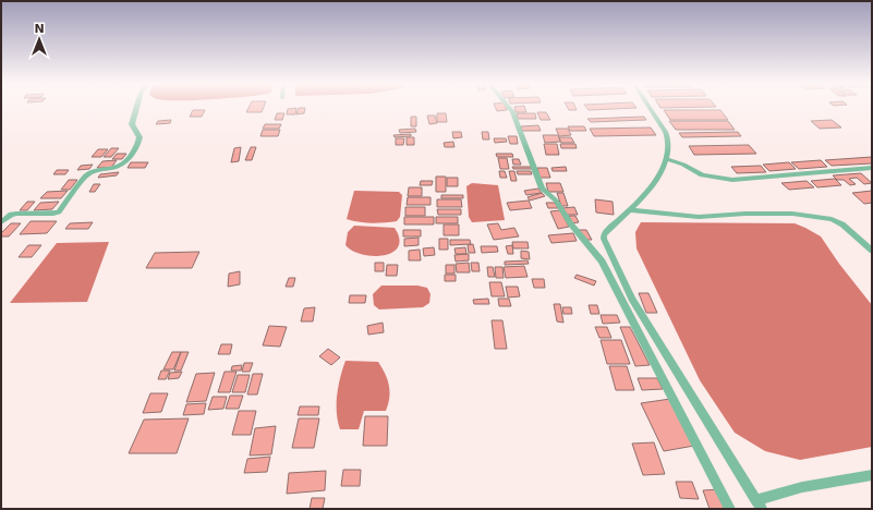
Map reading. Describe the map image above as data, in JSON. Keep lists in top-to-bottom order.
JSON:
{
  "north": "top"
}
